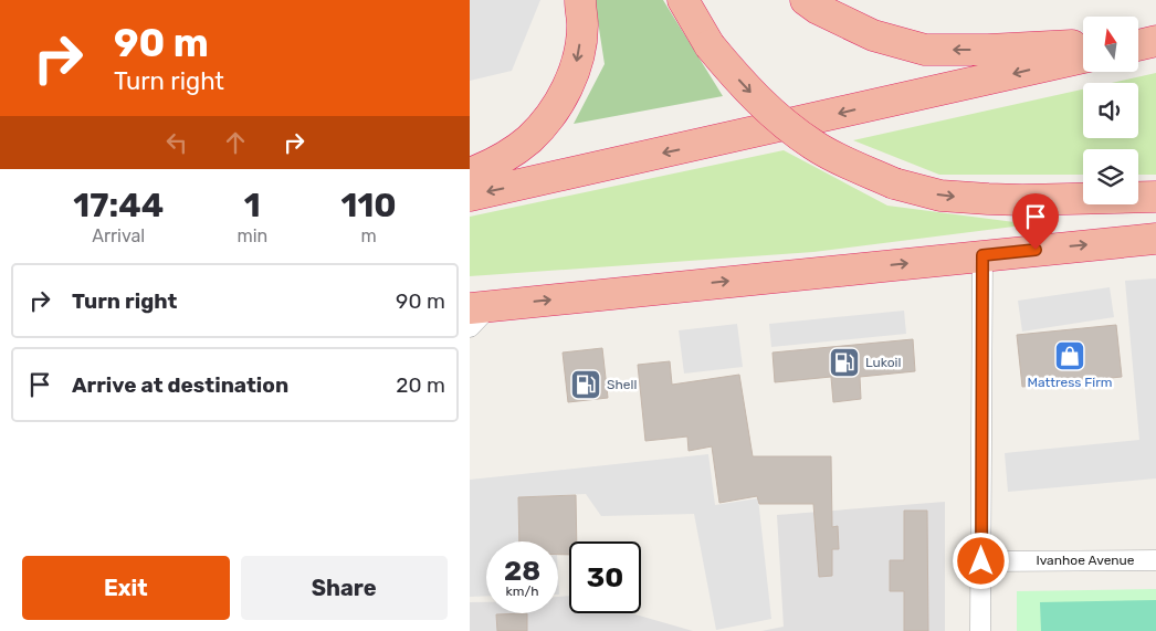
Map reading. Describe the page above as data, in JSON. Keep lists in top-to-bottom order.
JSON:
{
  "streets": {
    "street": ["Ivanhoe Avenue"]
  },
  "places": {
    "shop": ["Mattress Firm"],
    "fuel station": ["Lukoil", "Shell"]
  },
  "north": "top",
  "page": {
    "turn": ["90 m", "Turn right"],
    "eta": [
      "17:44",
      "Arrival",
      "1",
      "min",
      "110",
      "m"
    ],
    "list": [
      {
        "name": "Turn right",
        "value": "90 m"
      },
      {
        "name": "Arrive at destination",
        "value": "20 m"
      }
    ],
    "speed": "28 km/h",
    "limit": "30",
    "buttons": ["Exit", "Share"]
  }
}
